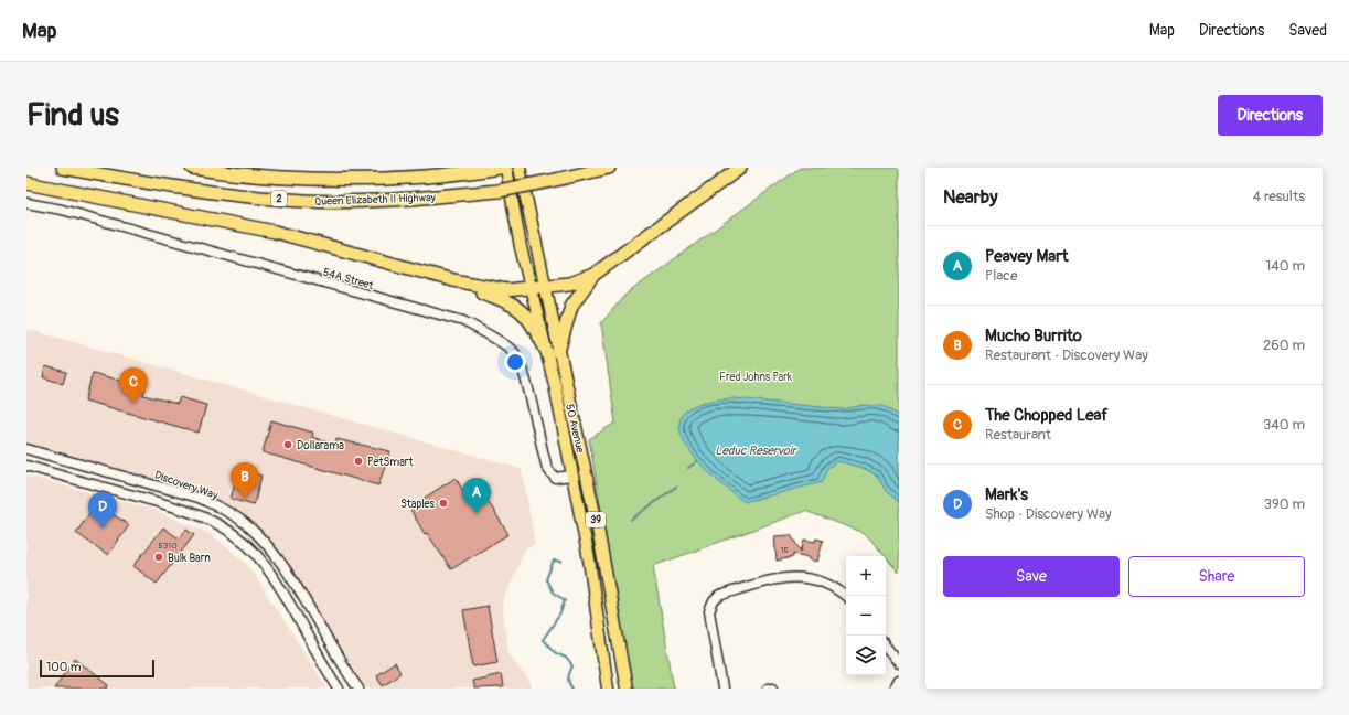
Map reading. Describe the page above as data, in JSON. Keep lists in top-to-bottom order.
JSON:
{
  "streets": {
    "highway": ["2", "Queen Elizabeth II Highway"],
    "main road": ["50 Avenue", "39"],
    "street": ["54A Street", "Discovery Way"]
  },
  "crossings": [
    ["54A Street", "50 Avenue"]
  ],
  "water": ["Leduc Reservoir"],
  "parks": ["Fred Johns Park"],
  "places": [
    "Dollarama",
    "PetSmart",
    "Staples",
    "Bulk Barn"
  ],
  "house_numbers": ["5310", "15"],
  "scale_bar": "100 m",
  "page": {
    "header": "Map",
    "nav": ["Map", "Directions", "Saved"],
    "buttons": [
      "Directions",
      ["Save", "Share"]
    ],
    "title": "Find us",
    "heading": ["Nearby", "4 results"],
    "list": [
      {
        "mark": "A",
        "name": "Peavey Mart",
        "note": "Place",
        "value": "140 m"
      },
      {
        "mark": "B",
        "name": "Mucho Burrito",
        "note": "Restaurant · Discovery Way",
        "value": "260 m"
      },
      {
        "mark": "C",
        "name": "The Chopped Leaf",
        "note": "Restaurant",
        "value": "340 m"
      },
      {
        "mark": "D",
        "name": "Mark's",
        "note": "Shop · Discovery Way",
        "value": "390 m"
      }
    ],
    "pins": [
      "C",
      "B",
      "A",
      "D"
    ],
    "map_buttons": ["+", "−"],
    "scale": "100 m"
  }
}
